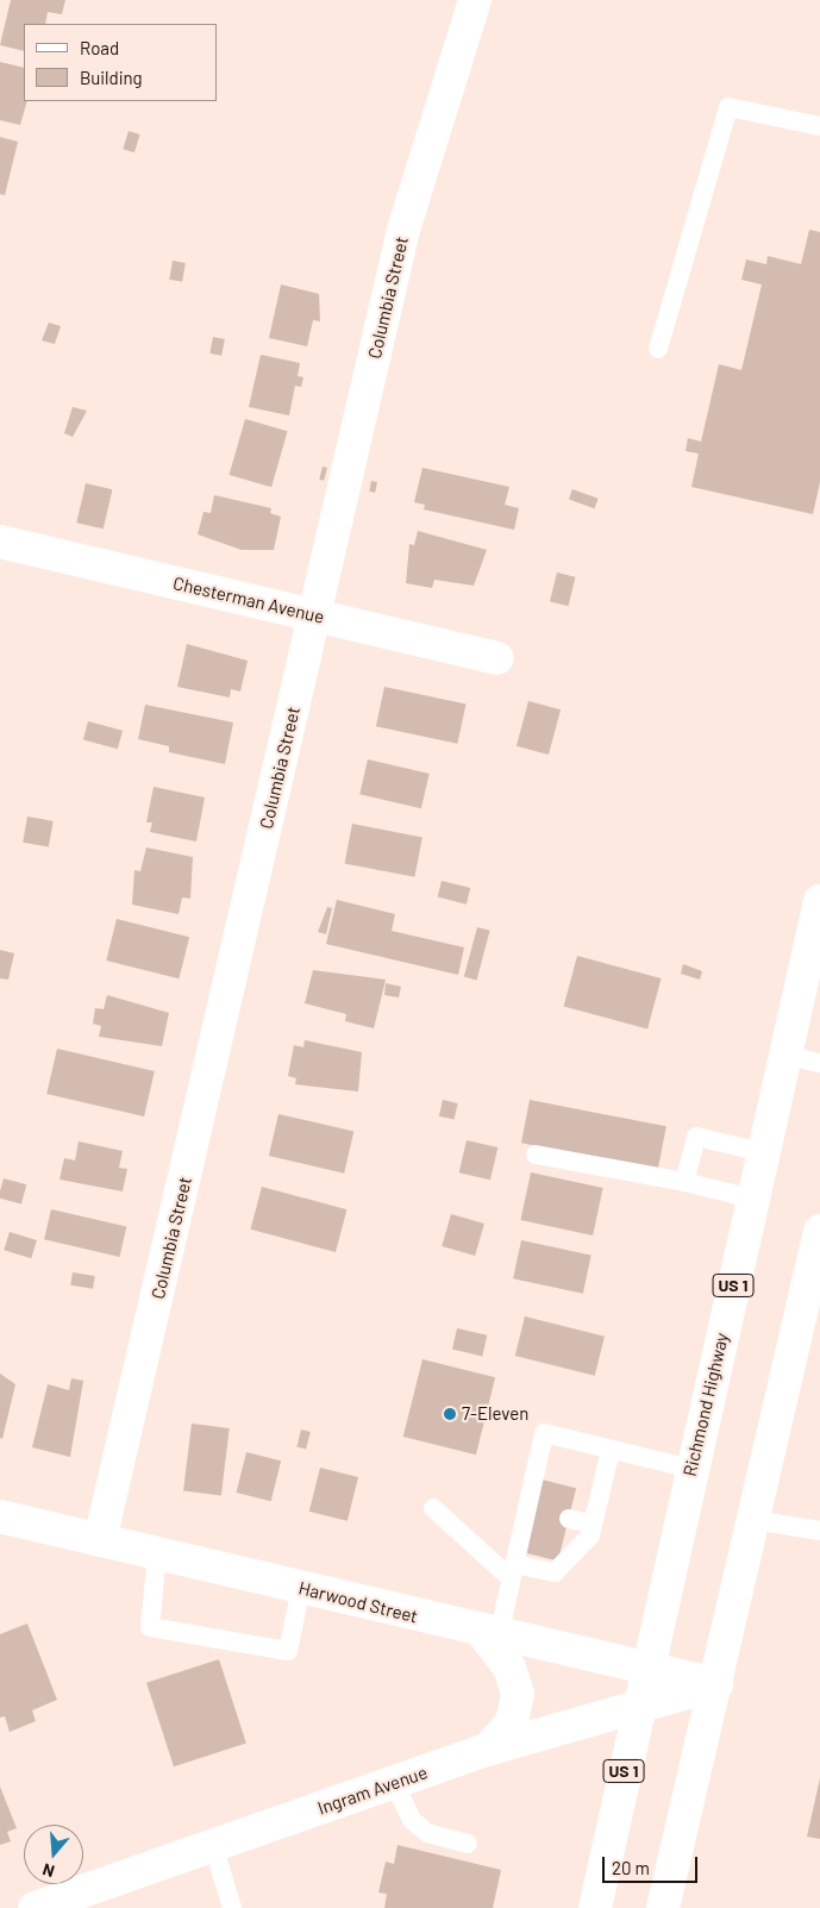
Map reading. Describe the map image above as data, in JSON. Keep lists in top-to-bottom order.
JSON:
{
  "streets": {
    "street": [
      "Columbia Street",
      "Chesterman Avenue",
      "US 1",
      "Richmond Highway",
      "Harwood Street",
      "Ingram Avenue"
    ]
  },
  "crossings": [
    ["Columbia Street", "Chesterman Avenue"],
    ["Columbia Street", "Harwood Street"],
    ["Richmond Highway", "Harwood Street"],
    ["Richmond Highway", "Ingram Avenue"],
    ["Harwood Street", "Ingram Avenue"]
  ],
  "places": ["7-Eleven"],
  "legend": ["Road", "Building"],
  "scale_bar": "20 m",
  "north": "bottom"
}
